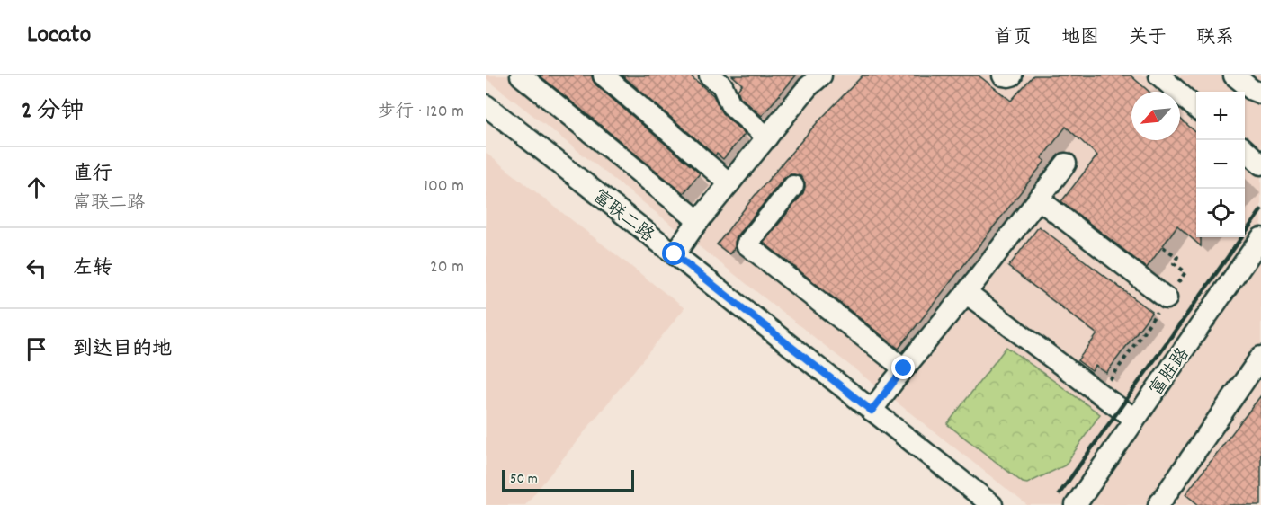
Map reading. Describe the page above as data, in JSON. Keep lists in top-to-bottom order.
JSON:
{
  "streets": {
    "street": ["富联二路", "富胜路"]
  },
  "scale_bar": "50 m",
  "north": "bottom left",
  "page": {
    "header": "Locato",
    "nav": [
      "首页",
      "地图",
      "关于",
      "联系"
    ],
    "heading": ["2 分钟", "步行 · 120 m"],
    "map_buttons": ["+", "−"],
    "list": [
      ["直行", "富联二路", "100 m"],
      ["左转", "20 m"],
      "到达目的地"
    ],
    "scale": "50 m"
  }
}
